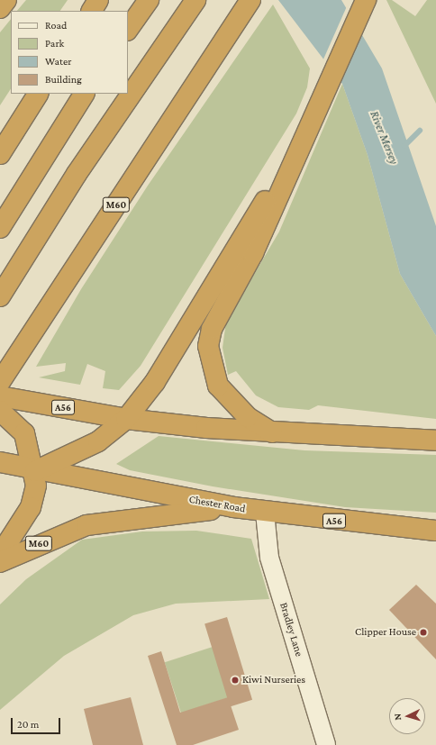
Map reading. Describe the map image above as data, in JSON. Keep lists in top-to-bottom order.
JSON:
{
  "streets": {
    "highway": ["M60", "A56", "Chester Road"],
    "street": ["Bradley Lane"]
  },
  "crossings": [
    ["M60", "Chester Road"],
    ["Chester Road", "Bradley Lane"]
  ],
  "water": ["River Mersey"],
  "places": ["Clipper House", "Kiwi Nurseries"],
  "legend": [
    "Road",
    "Park",
    "Water",
    "Building"
  ],
  "scale_bar": "20 m",
  "north": "left"
}
